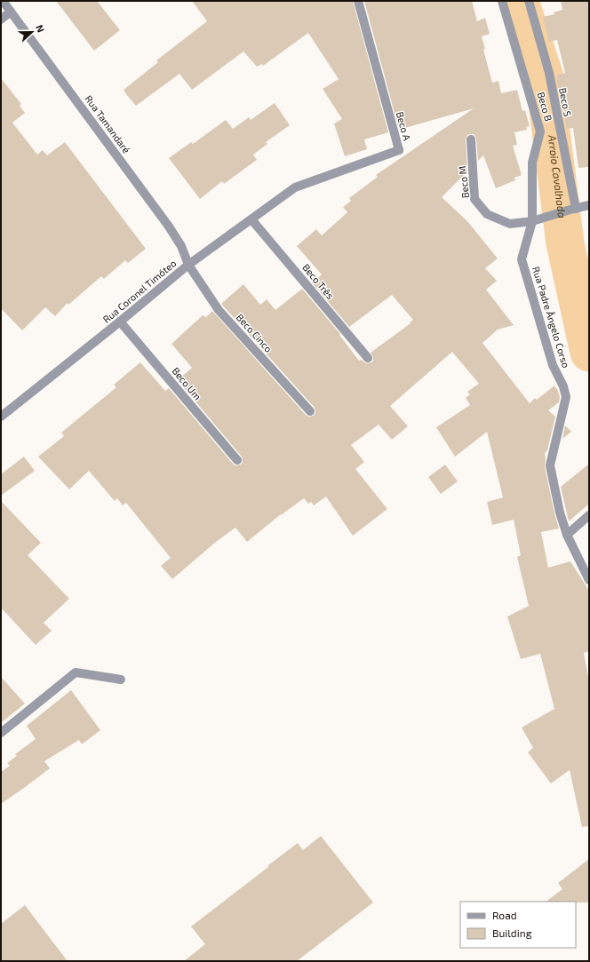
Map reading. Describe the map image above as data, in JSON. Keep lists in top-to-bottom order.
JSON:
{
  "streets": {
    "street": [
      "Beco S",
      "Beco B",
      "Rua Tamandaré",
      "Beco A",
      "Beco M",
      "Beco Três",
      "Rua Coronel Timóteo",
      "Rua Padre Ângelo Corso",
      "Beco Cinco",
      "Beco Um"
    ]
  },
  "crossings": [
    ["Beco S", "Beco M"],
    ["Beco B", "Beco M"],
    ["Beco B", "Rua Padre Ângelo Corso"],
    ["Rua Tamandaré", "Rua Coronel Timóteo"],
    ["Rua Tamandaré", "Beco Cinco"],
    ["Beco A", "Rua Coronel Timóteo"],
    ["Beco M", "Rua Padre Ângelo Corso"],
    ["Beco Três", "Rua Coronel Timóteo"],
    ["Rua Coronel Timóteo", "Beco Cinco"],
    ["Rua Coronel Timóteo", "Beco Um"]
  ],
  "water": ["Arroio Cavalhada"],
  "legend": ["Road", "Building"],
  "north": "right"
}
